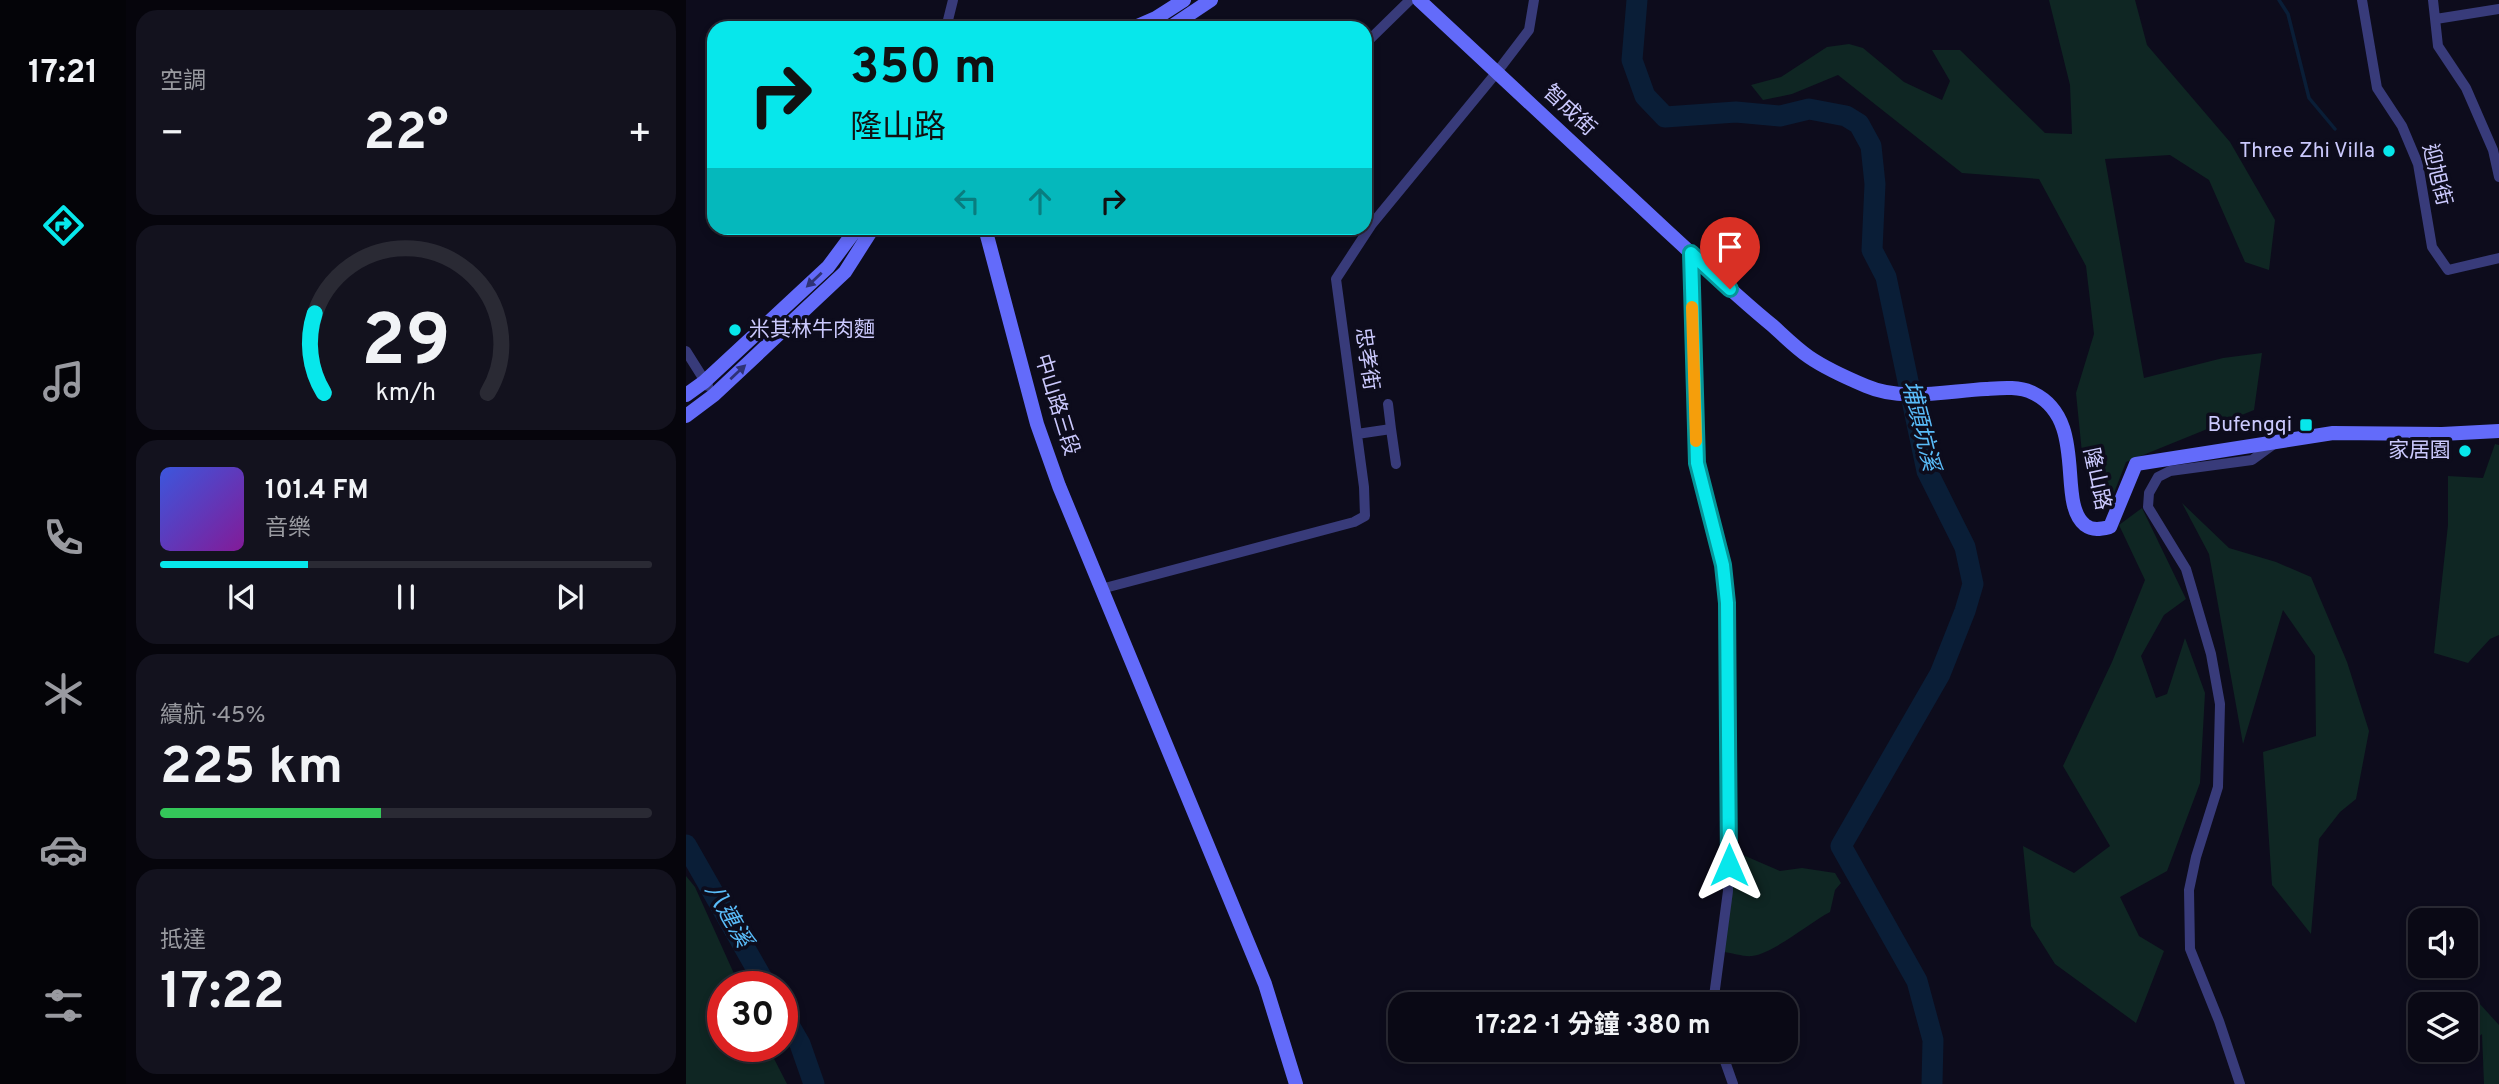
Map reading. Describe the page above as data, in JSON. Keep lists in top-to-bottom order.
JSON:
{
  "streets": {
    "street": [
      "智成街",
      "迎旭街",
      "忠孝街",
      "中山路三段",
      "隆山路"
    ]
  },
  "crossings": [
    ["智成街", "忠孝街"],
    ["智成街", "隆山路"],
    ["忠孝街", "中山路三段"]
  ],
  "water": ["埔頭坑溪", "八連溪"],
  "places": {
    "other": ["Three Zhi Villa", "米其林牛肉麵", "家居園"],
    "transit": ["Bufengqi"]
  },
  "page": {
    "tabs": "17:21",
    "tile": [
      "空調",
      ["續航 · 45%", "225 km"],
      ["抵達", "17:22"]
    ],
    "turn": ["350 m", "隆山路"],
    "heat": ["−", "22°", "+"],
    "song": ["101.4 FM", "音樂"],
    "limit": "30",
    "trip": "17:22 · 1 分鐘 · 380 m",
    "gauge": ["29", "km/h"]
  }
}
